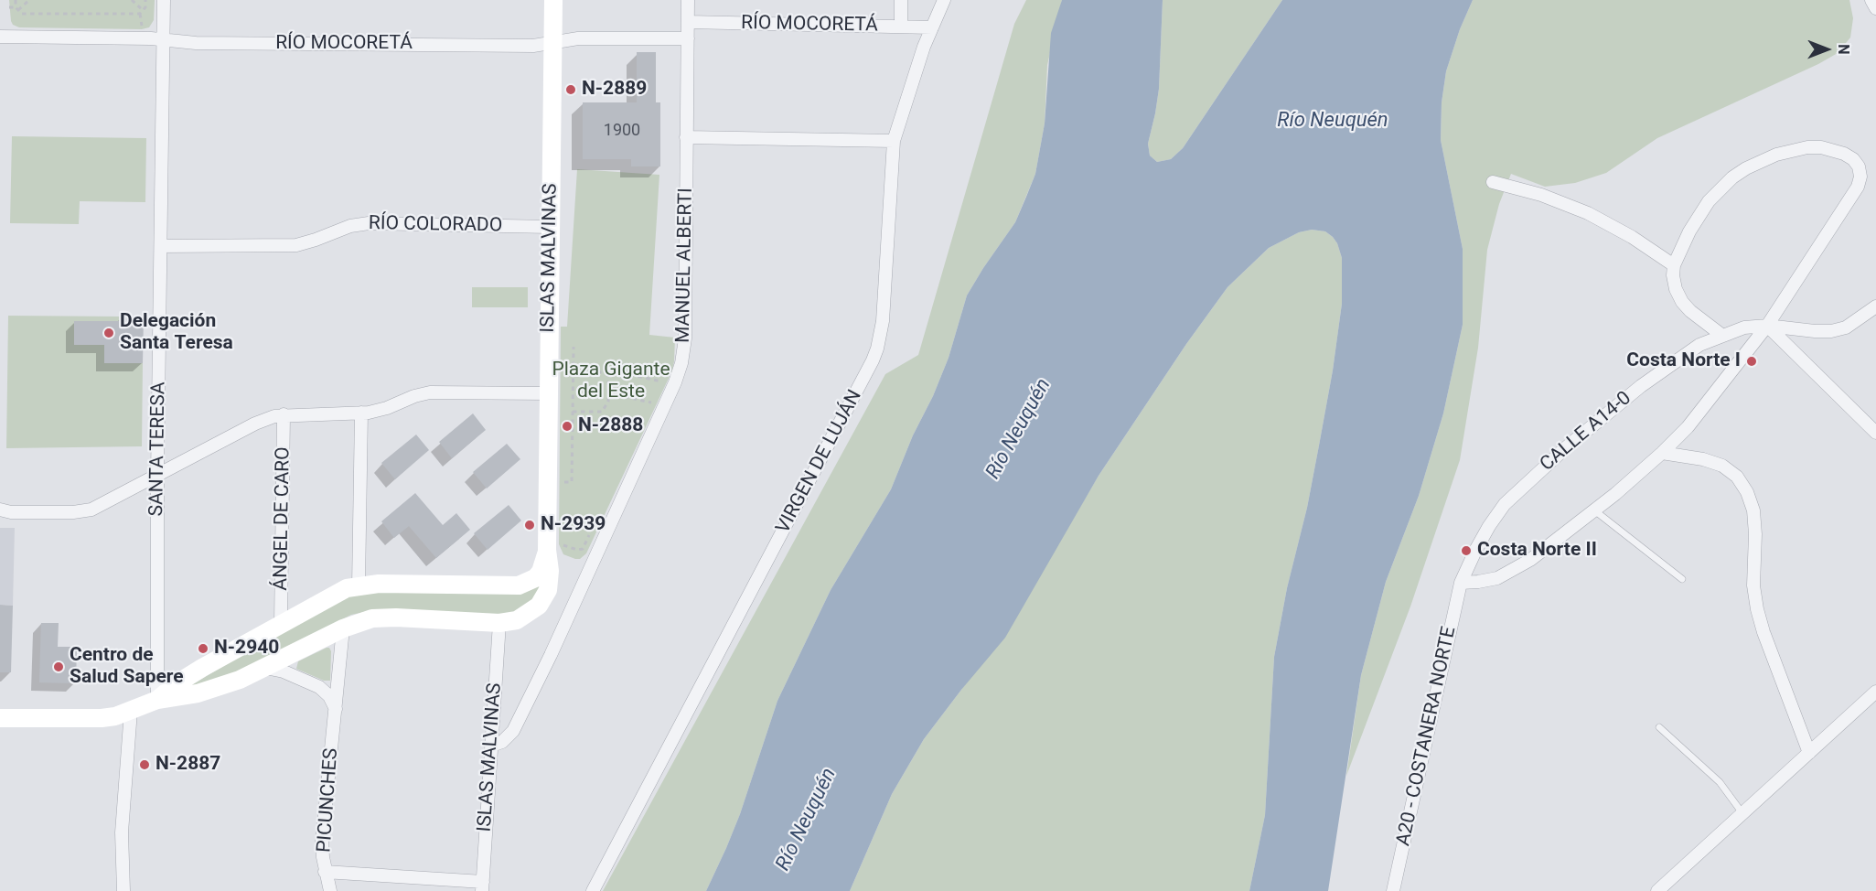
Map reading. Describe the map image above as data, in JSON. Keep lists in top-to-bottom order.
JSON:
{
  "streets": {
    "main road": ["ISLAS MALVINAS"],
    "street": [
      "RÍO MOCORETÁ",
      "RÍO COLORADO",
      "MANUEL ALBERTI",
      "CALLE A14-0",
      "SANTA TERESA",
      "VIRGEN DE LUJÁN",
      "ÁNGEL DE CARO",
      "A20 - COSTANERA NORTE",
      "PICUNCHES"
    ]
  },
  "crossings": [
    ["RÍO MOCORETÁ", "ISLAS MALVINAS"],
    ["RÍO MOCORETÁ", "MANUEL ALBERTI"],
    ["RÍO MOCORETÁ", "SANTA TERESA"],
    ["RÍO MOCORETÁ", "VIRGEN DE LUJÁN"],
    ["RÍO COLORADO", "ISLAS MALVINAS"],
    ["RÍO COLORADO", "SANTA TERESA"],
    ["ISLAS MALVINAS", "MANUEL ALBERTI"],
    ["ISLAS MALVINAS", "SANTA TERESA"],
    ["ISLAS MALVINAS", "PICUNCHES"],
    ["CALLE A14-0", "A20 - COSTANERA NORTE"]
  ],
  "water": ["Río Neuquén"],
  "parks": ["Plaza Gigante del Este"],
  "places": [
    "N-2889",
    "Delegación Santa Teresa",
    "Costa Norte I",
    "N-2888",
    "N-2939",
    "Costa Norte II",
    "N-2940",
    "Centro de Salud Sapere",
    "N-2887"
  ],
  "house_numbers": ["1900"],
  "north": "right"
}
